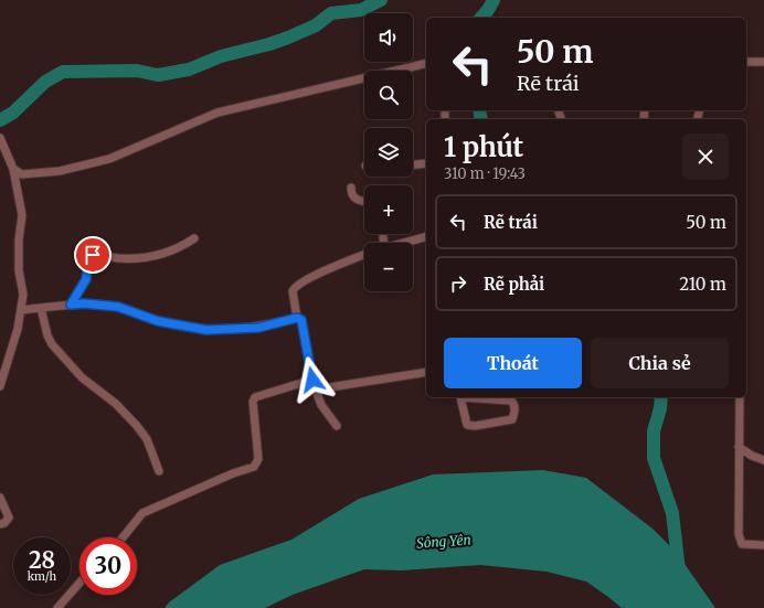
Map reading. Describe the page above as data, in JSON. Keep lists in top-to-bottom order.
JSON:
{
  "water": ["Sông Yên"],
  "page": {
    "map_buttons": ["+", "−"],
    "turn": ["50 m", "Rẽ trái"],
    "heading": ["1 phút", "310 m · 19:43"],
    "list": [
      {
        "name": "Rẽ trái",
        "value": "50 m"
      },
      {
        "name": "Rẽ phải",
        "value": "210 m"
      }
    ],
    "buttons": ["Thoát", "Chia sẻ"],
    "speed": "28 km/h",
    "limit": "30"
  }
}
